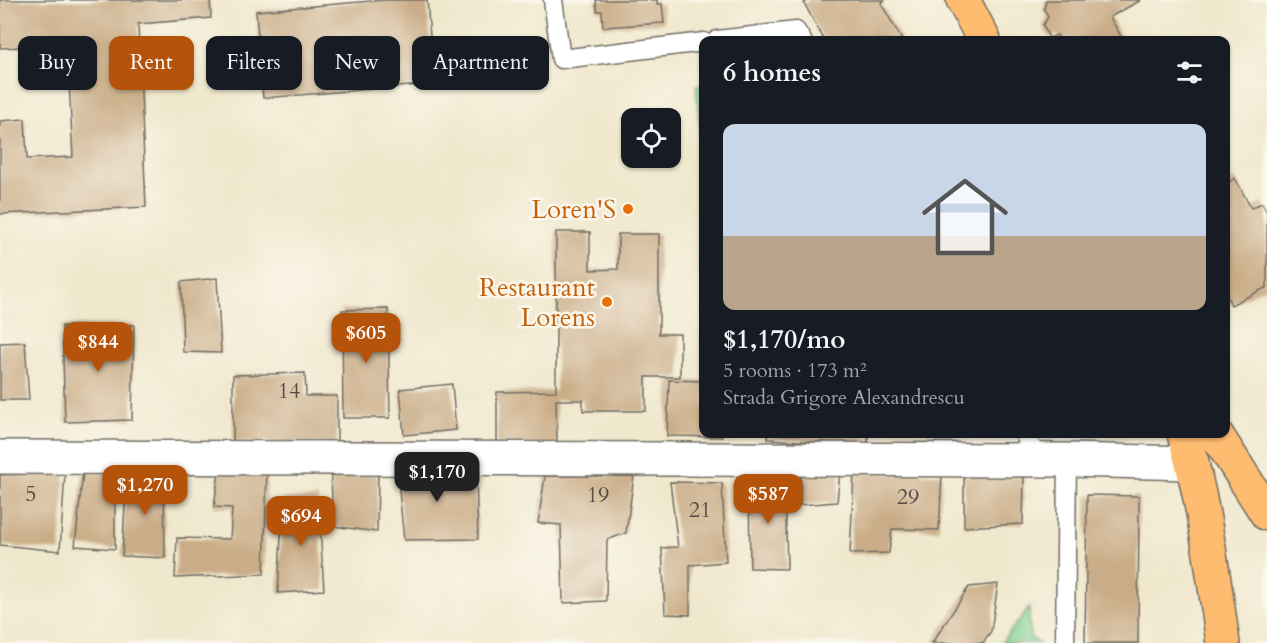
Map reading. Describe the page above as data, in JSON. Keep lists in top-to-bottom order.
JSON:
{
  "places": ["Loren'S", "Restaurant Lorens"],
  "house_numbers": [
    "14",
    "5",
    "19",
    "29",
    "21"
  ],
  "page": {
    "chip": [
      "Buy",
      "Rent",
      "Filters",
      "New",
      "Apartment"
    ],
    "heading": "6 homes",
    "list": [
      {
        "name": "$1,170/mo",
        "note": "5 rooms · 173 m² · Strada Grigore Alexandrescu"
      }
    ],
    "price": [
      "$605",
      "$844",
      "$1,170",
      "$1,270",
      "$587",
      "$694"
    ]
  }
}
